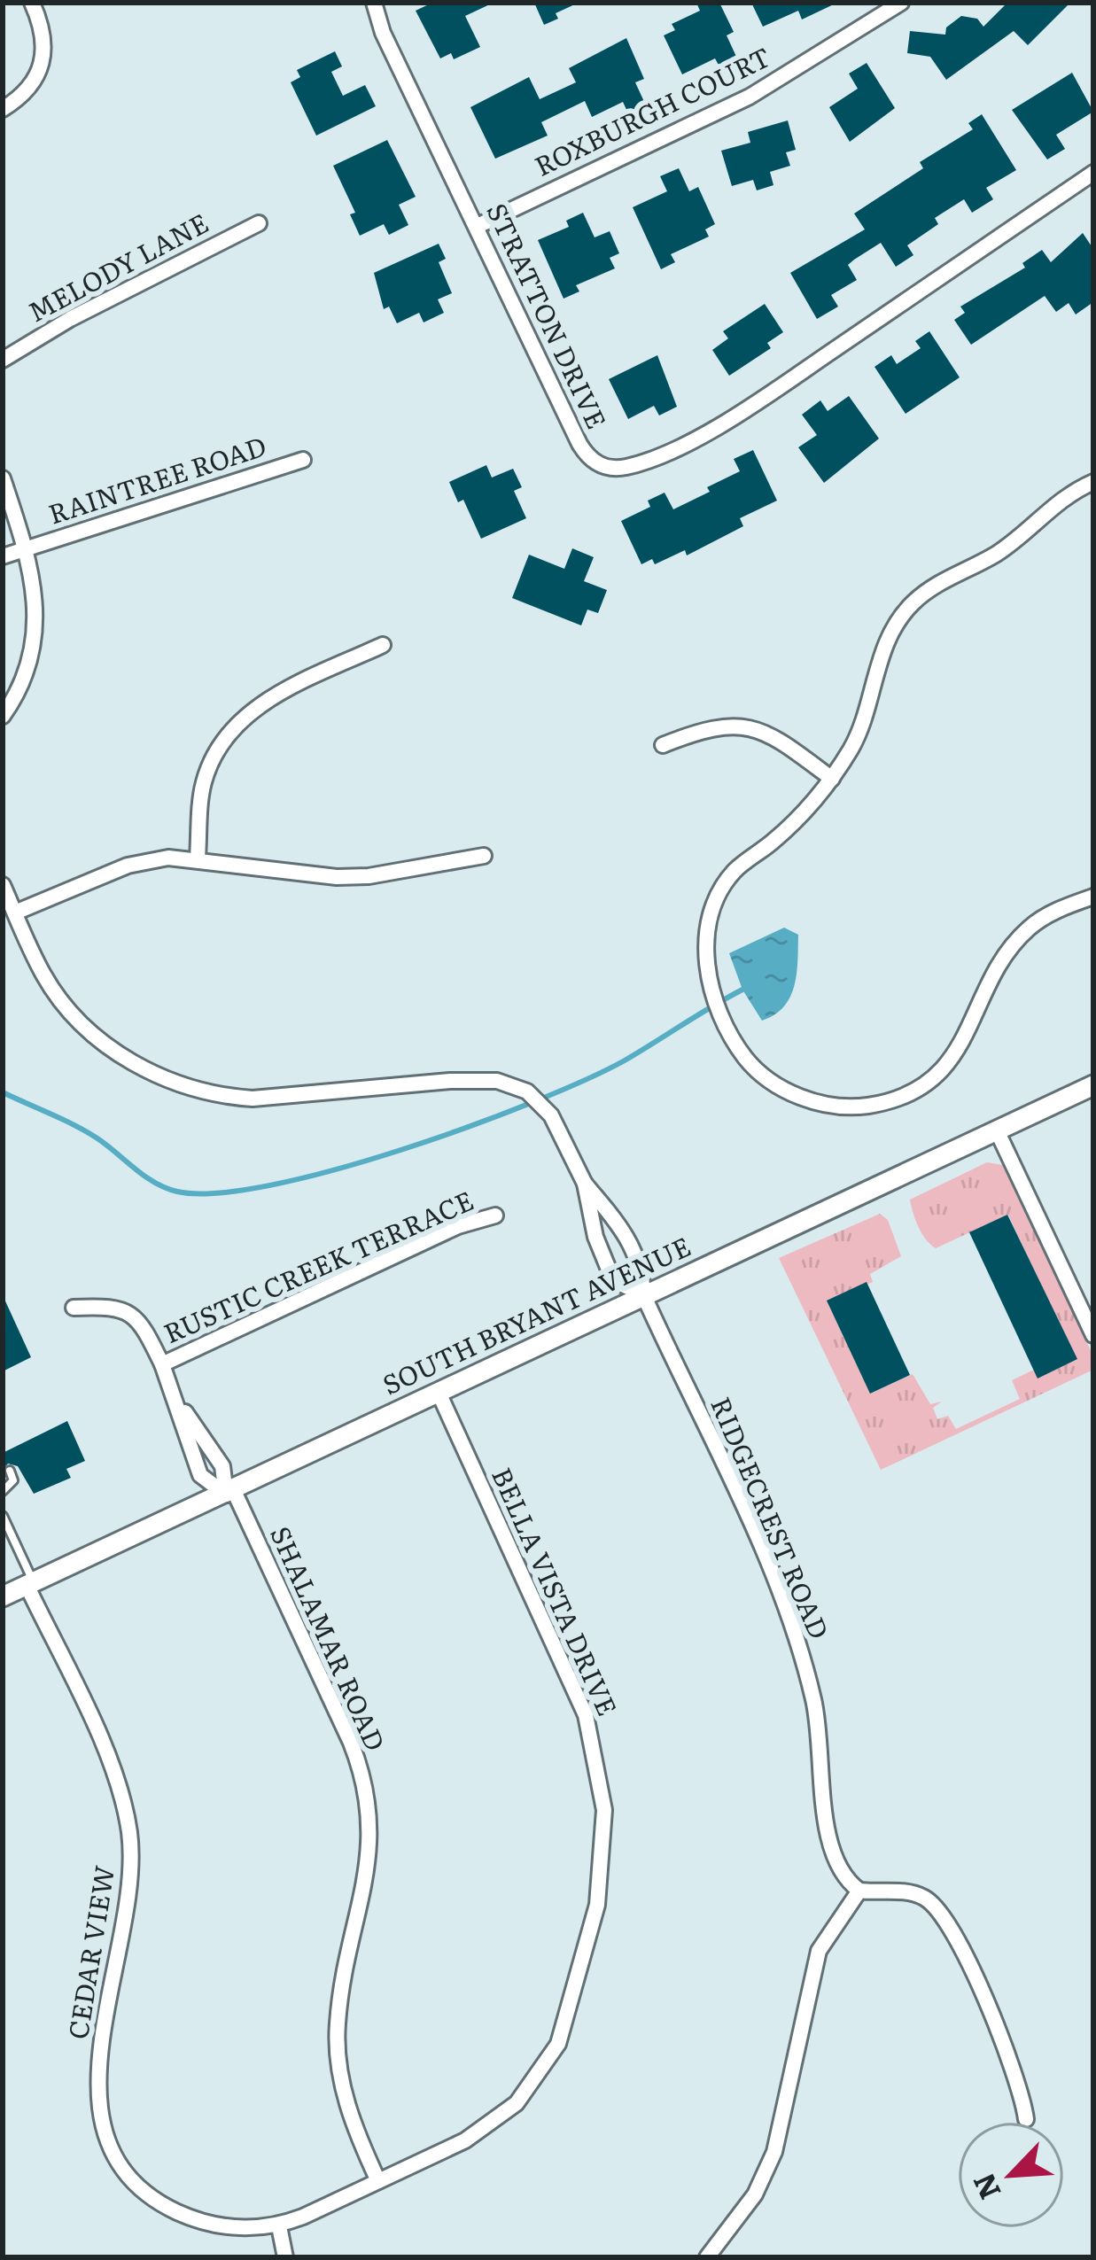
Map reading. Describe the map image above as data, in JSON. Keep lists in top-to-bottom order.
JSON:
{
  "streets": {
    "street": [
      "ROXBURGH COURT",
      "MELODY LANE",
      "STRATTON DRIVE",
      "RAINTREE ROAD",
      "RUSTIC CREEK TERRACE",
      "SOUTH BRYANT AVENUE",
      "RIDGECREST ROAD",
      "BELLA VISTA DRIVE",
      "SHALAMAR ROAD",
      "CEDAR VIEW"
    ]
  },
  "crossings": [
    ["ROXBURGH COURT", "STRATTON DRIVE"],
    ["RUSTIC CREEK TERRACE", "SOUTH BRYANT AVENUE"],
    ["RUSTIC CREEK TERRACE", "SHALAMAR ROAD"],
    ["SOUTH BRYANT AVENUE", "RIDGECREST ROAD"],
    ["SOUTH BRYANT AVENUE", "BELLA VISTA DRIVE"],
    ["SOUTH BRYANT AVENUE", "SHALAMAR ROAD"],
    ["SOUTH BRYANT AVENUE", "CEDAR VIEW"],
    ["BELLA VISTA DRIVE", "SHALAMAR ROAD"],
    ["BELLA VISTA DRIVE", "CEDAR VIEW"]
  ],
  "north": "bottom left"
}
